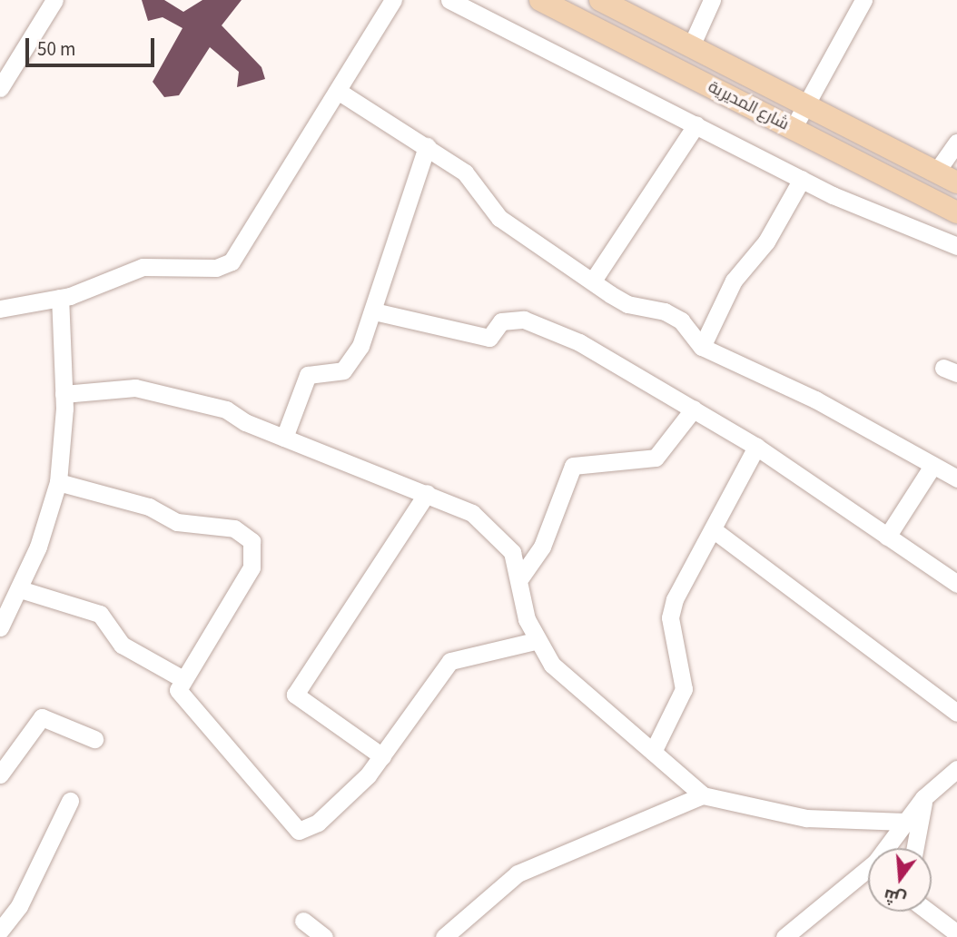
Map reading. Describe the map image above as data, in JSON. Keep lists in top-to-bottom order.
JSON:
{
  "streets": {
    "main road": ["شارع المديرية"]
  },
  "scale_bar": "50 m",
  "north": "bottom"
}
